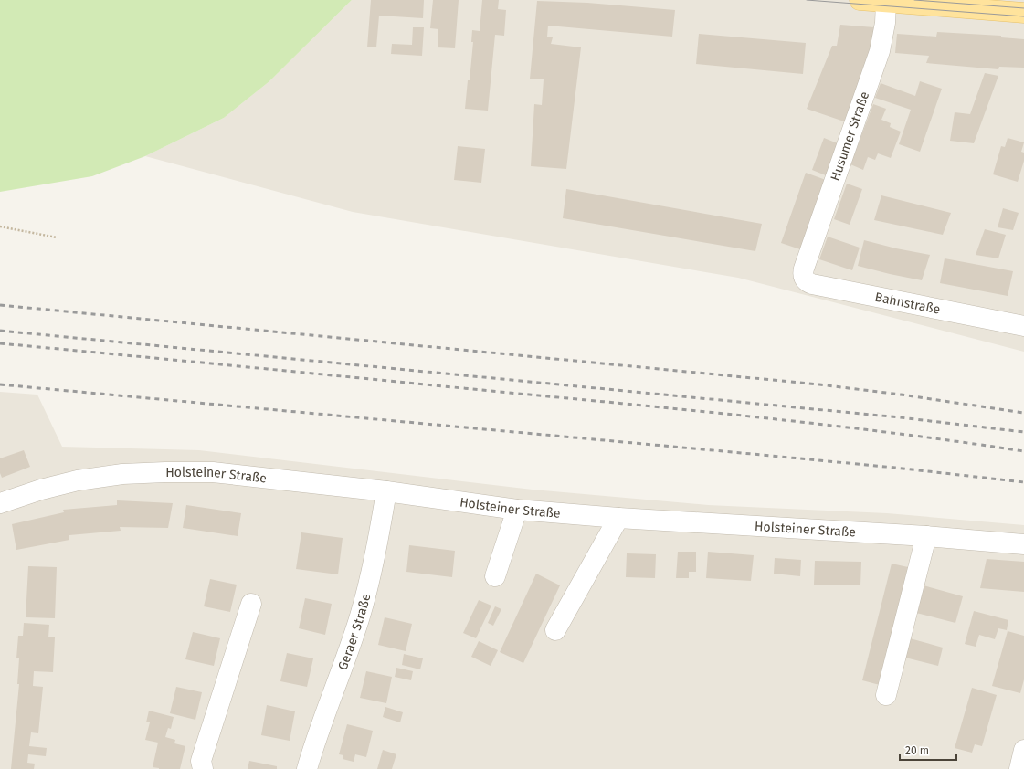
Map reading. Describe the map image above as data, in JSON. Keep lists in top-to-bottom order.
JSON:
{
  "streets": {
    "street": [
      "Husumer Straße",
      "Bahnstraße",
      "Holsteiner Straße",
      "Geraer Straße"
    ]
  },
  "crossings": [
    ["Husumer Straße", "Bahnstraße"],
    ["Holsteiner Straße", "Geraer Straße"]
  ],
  "scale_bar": "20 m"
}
